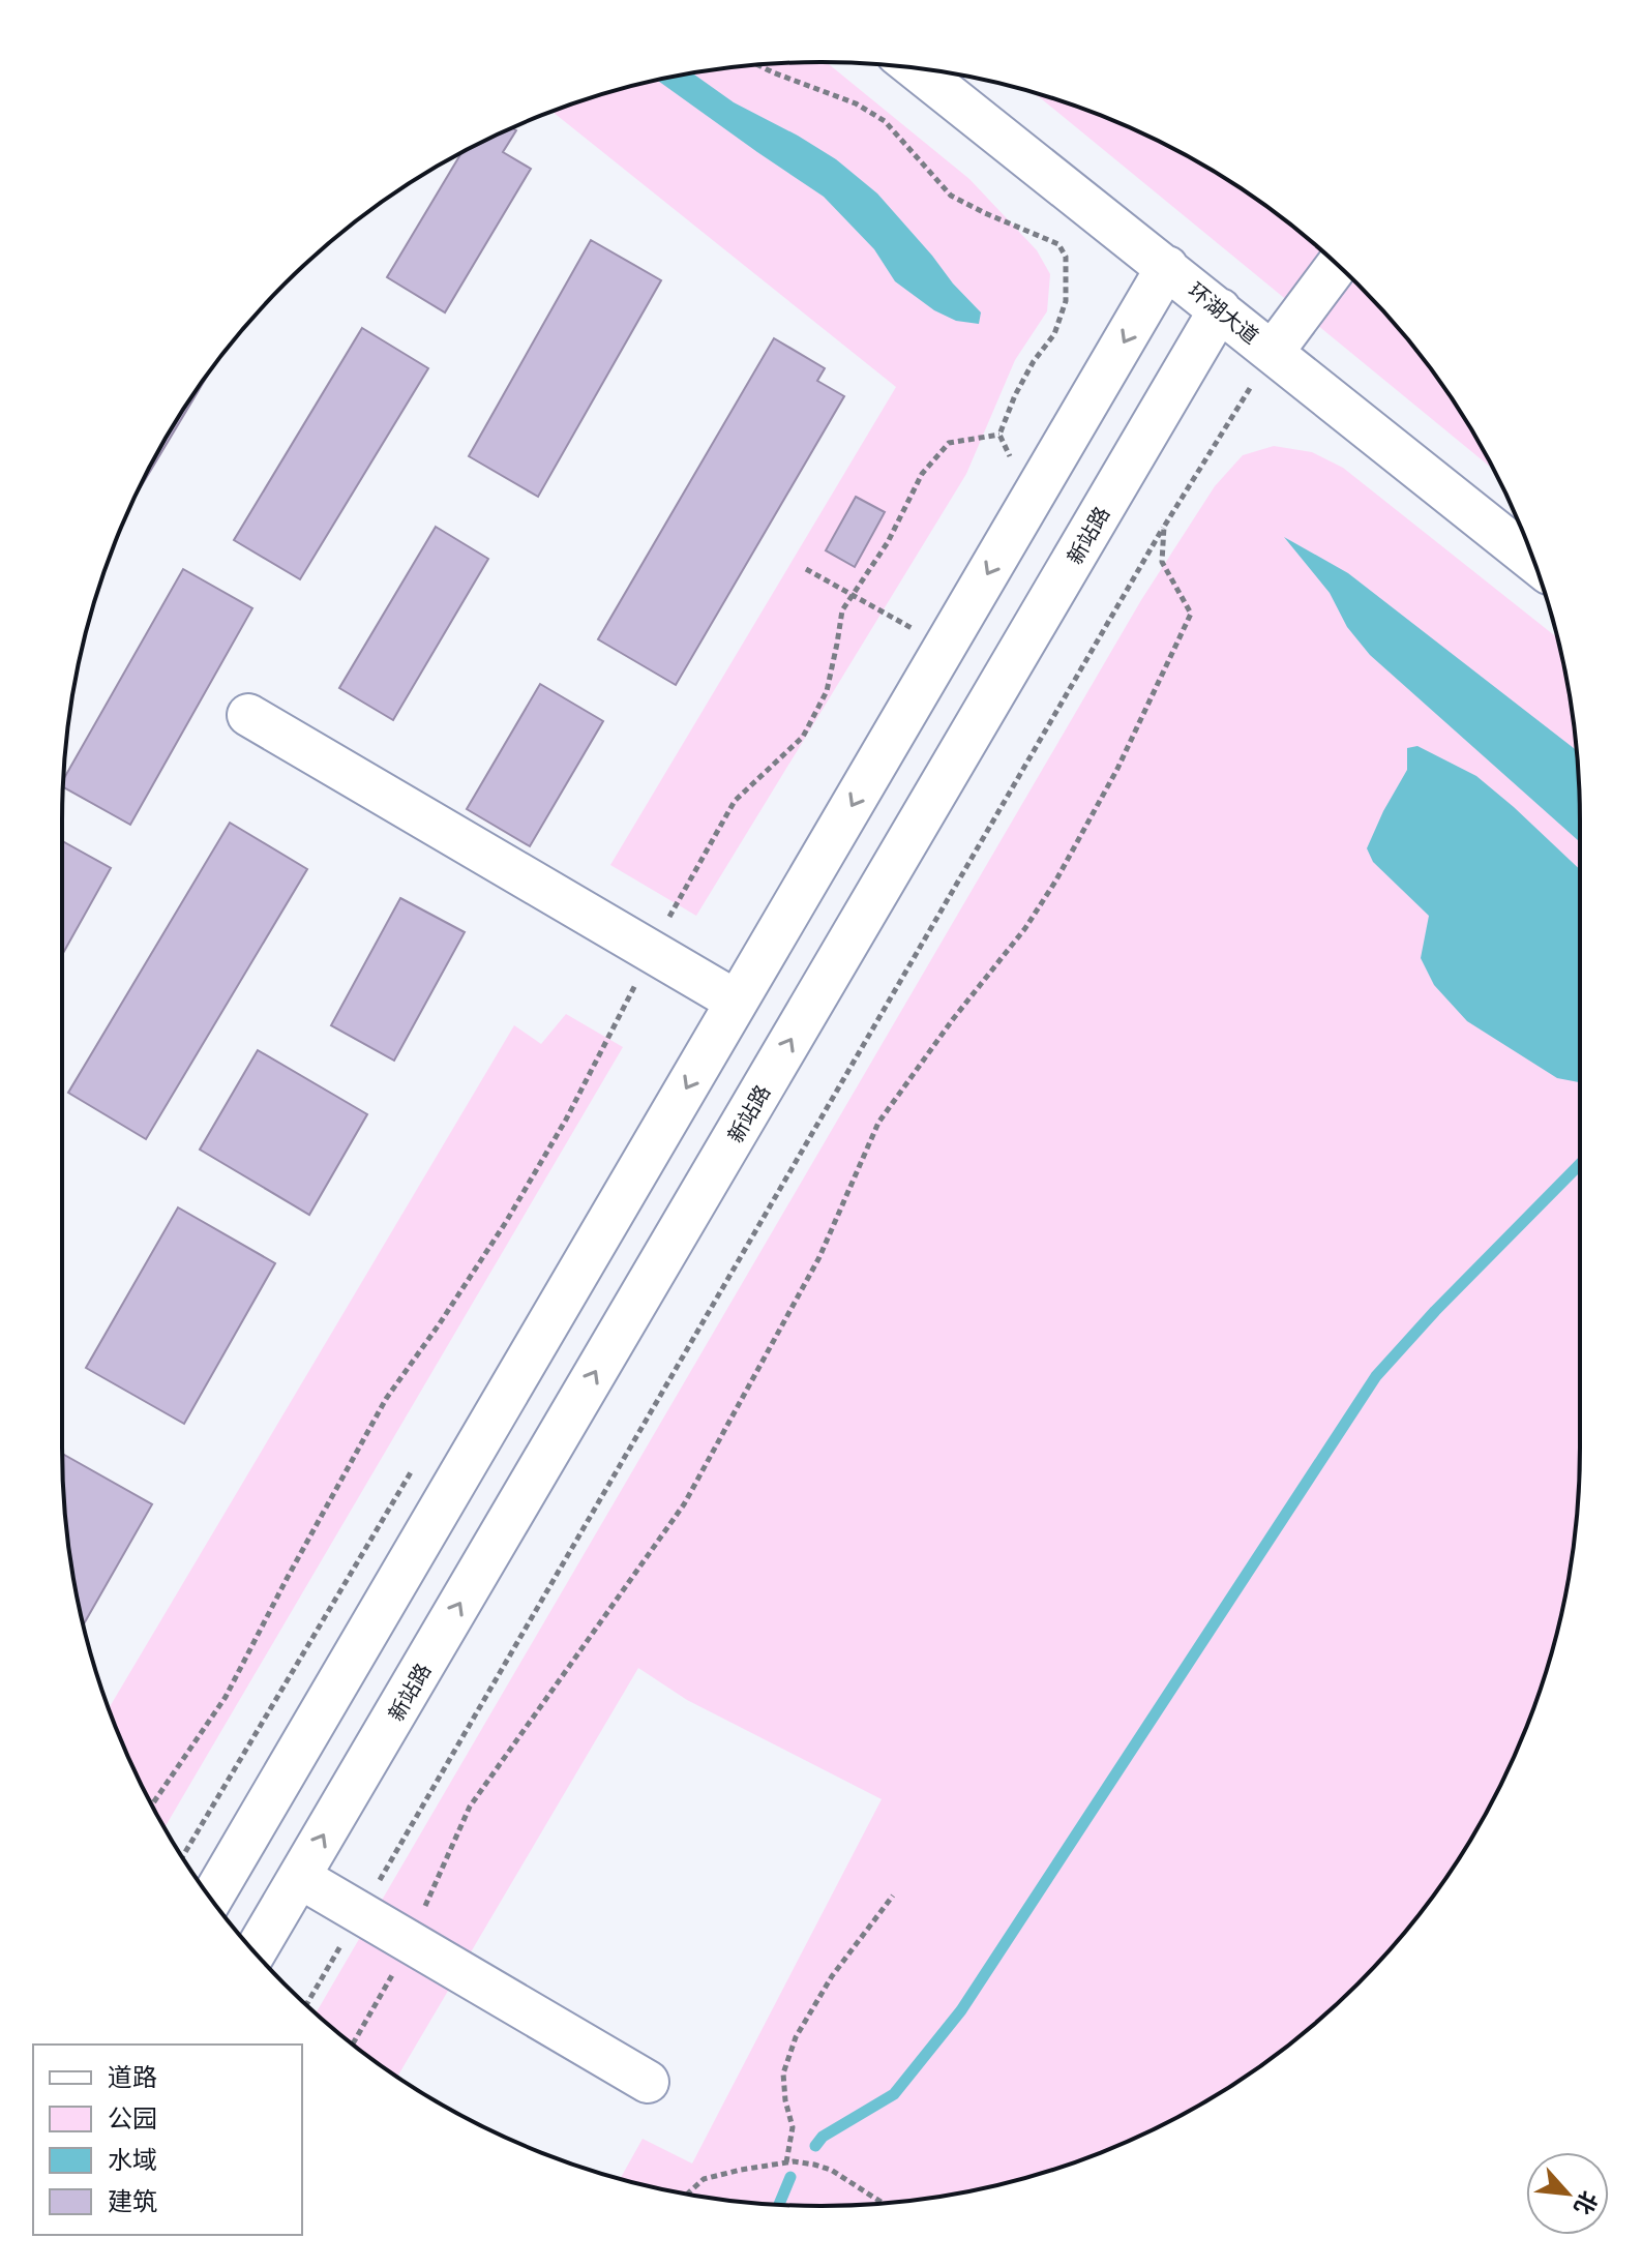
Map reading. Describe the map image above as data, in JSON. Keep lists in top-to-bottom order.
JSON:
{
  "streets": {
    "street": ["环湖大道", "新站路"]
  },
  "crossings": [
    ["环湖大道", "新站路"]
  ],
  "legend": [
    "道路",
    "公园",
    "水域",
    "建筑"
  ],
  "north": "bottom right"
}
